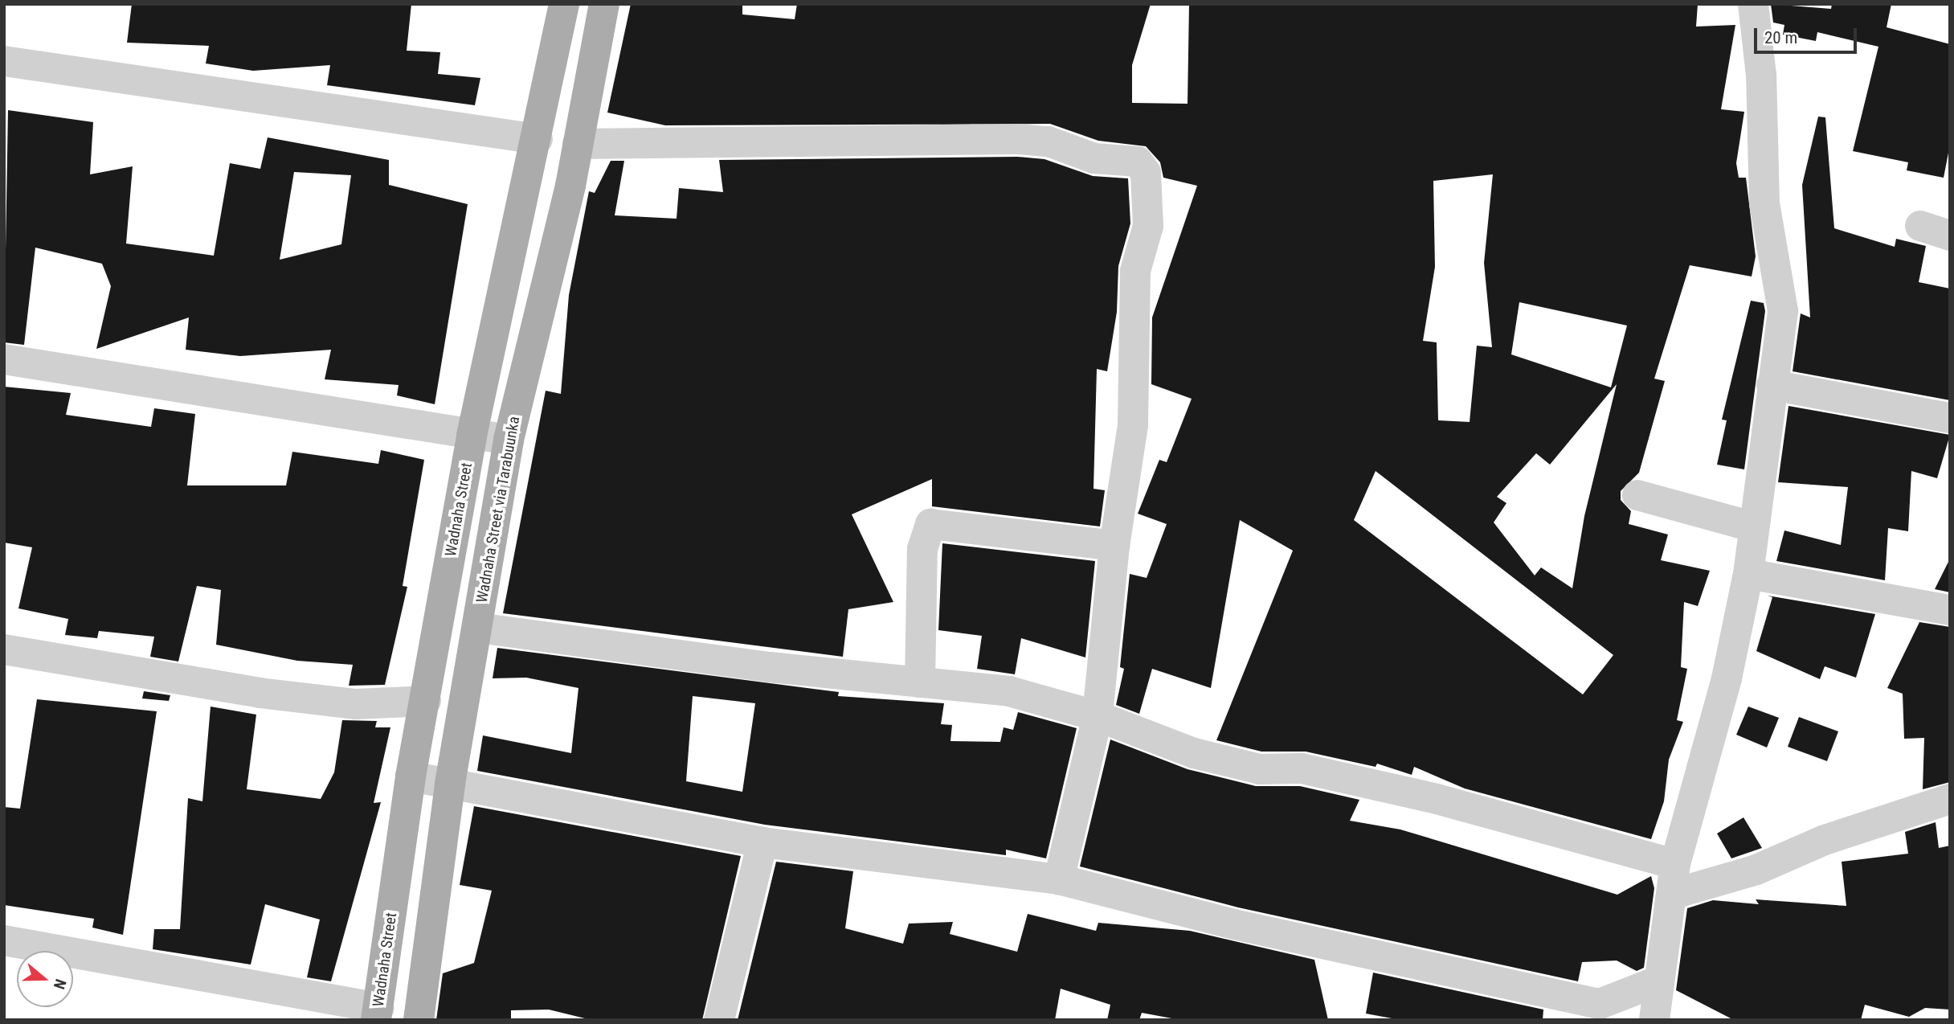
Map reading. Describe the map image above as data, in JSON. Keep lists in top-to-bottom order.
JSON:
{
  "streets": {
    "main road": ["Wadnaha Street", "Wadnaha Street via Tarabuunka"]
  },
  "scale_bar": "20 m",
  "north": "right"
}
